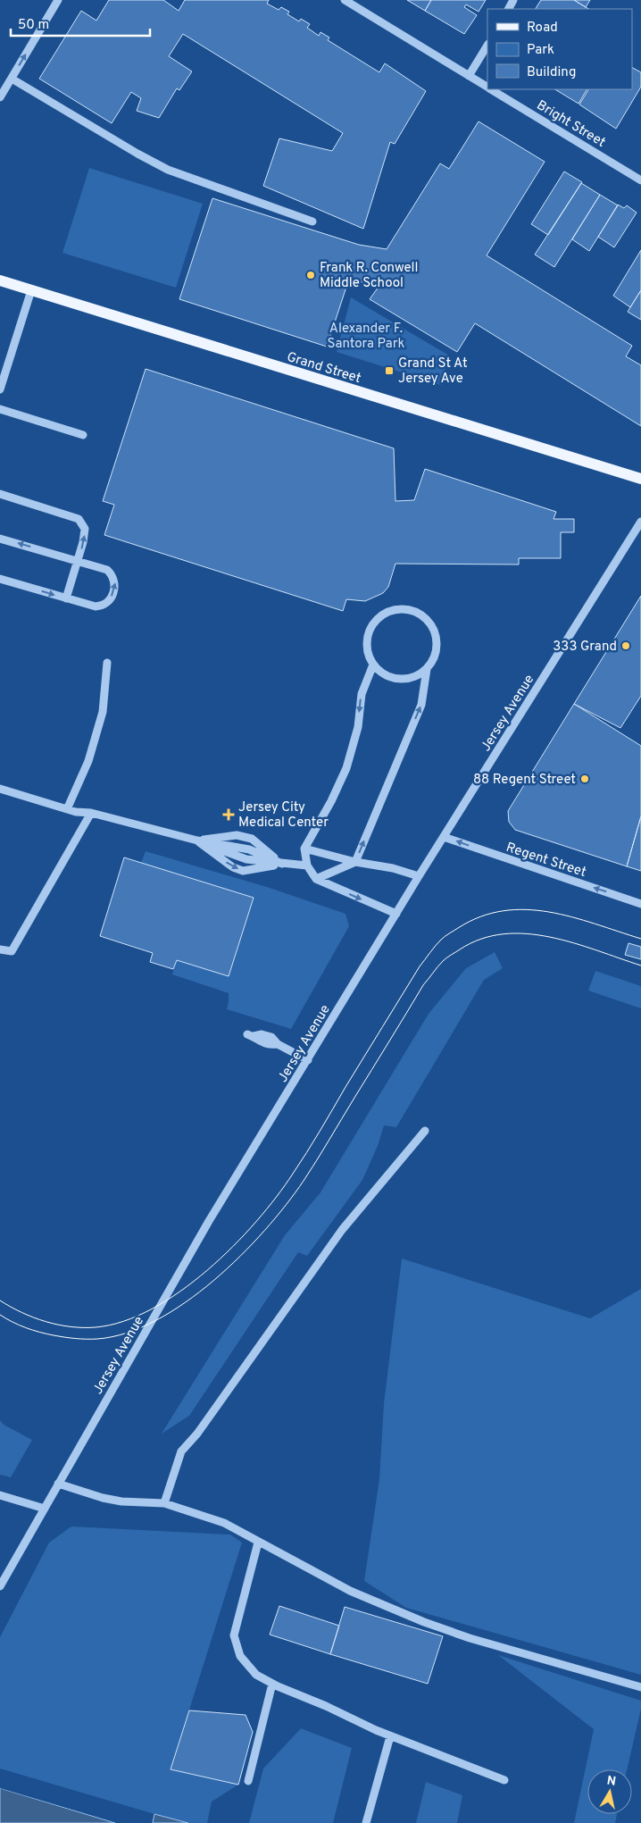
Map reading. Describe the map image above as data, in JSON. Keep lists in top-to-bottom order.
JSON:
{
  "streets": {
    "main road": ["Grand Street"],
    "street": ["Bright Street", "Jersey Avenue", "Regent Street"]
  },
  "crossings": [
    ["Jersey Avenue", "Regent Street"]
  ],
  "one_way": ["Regent Street"],
  "parks": ["Alexander F. Santora Park"],
  "places": {
    "other": ["Frank R. Conwell Middle School", "333 Grand", "88 Regent Street"],
    "transit": ["Grand St At Jersey Ave"],
    "health": ["Jersey City Medical Center"]
  },
  "legend": ["Road", "Park", "Building"],
  "scale_bar": "50 m",
  "north": "top"
}
